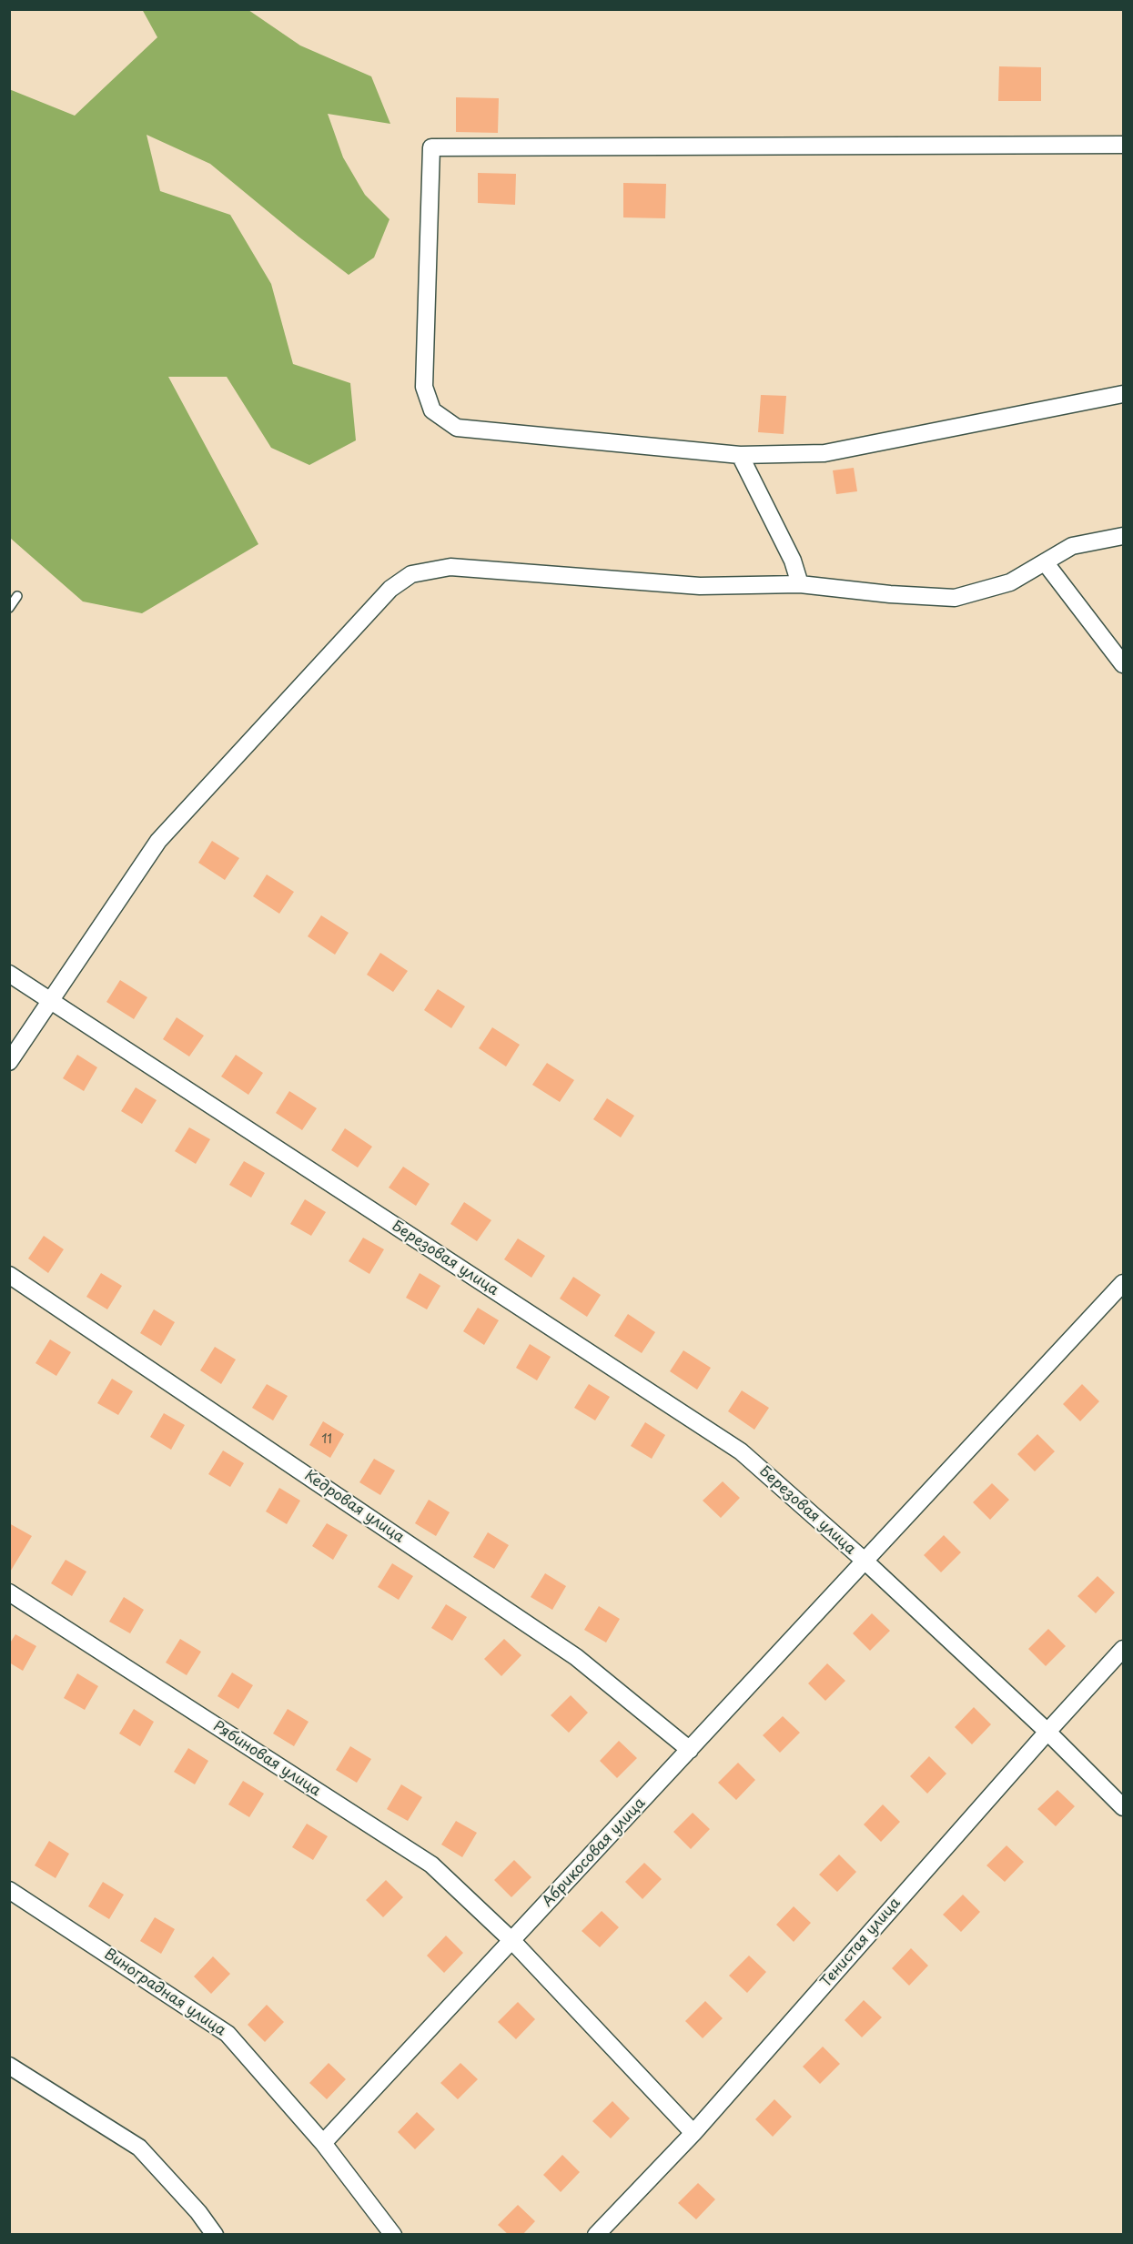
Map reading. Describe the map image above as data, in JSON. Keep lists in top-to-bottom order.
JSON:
{
  "streets": {
    "street": [
      "Березовая улица",
      "Кедровая улица",
      "Рябиновая улица",
      "Абрикосовая улица",
      "Тенистая улица",
      "Виноградная улица"
    ]
  },
  "crossings": [
    ["Березовая улица", "Абрикосовая улица"],
    ["Березовая улица", "Тенистая улица"],
    ["Кедровая улица", "Абрикосовая улица"],
    ["Рябиновая улица", "Абрикосовая улица"],
    ["Рябиновая улица", "Тенистая улица"],
    ["Абрикосовая улица", "Виноградная улица"]
  ],
  "house_numbers": ["11"]
}
